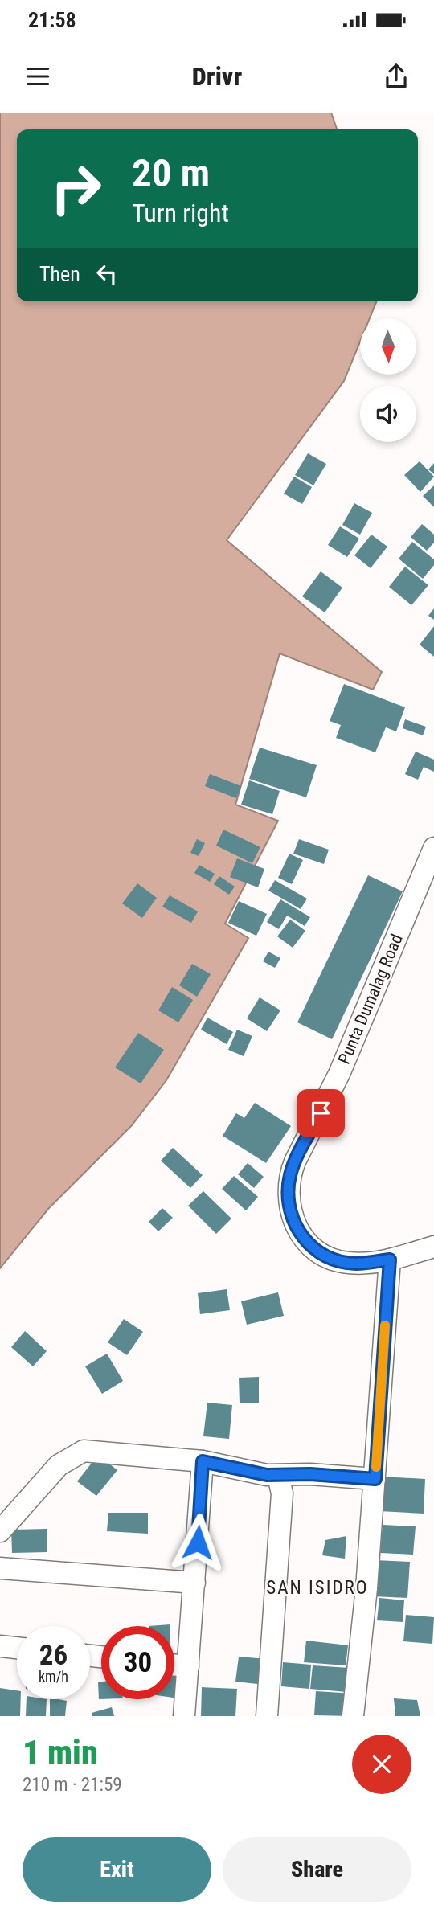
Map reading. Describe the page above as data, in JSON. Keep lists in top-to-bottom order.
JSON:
{
  "streets": {
    "street": ["Punta Dumalag Road"]
  },
  "districts": ["SAN ISIDRO"],
  "north": "bottom",
  "page": {
    "status": "21:58",
    "header": "Drivr",
    "turn": ["20 m", "Turn right"],
    "then": "Then",
    "speed": "26 km/h",
    "limit": "30",
    "heading": ["1 min", "210 m · 21:59"],
    "buttons": ["Exit", "Share"]
  }
}
